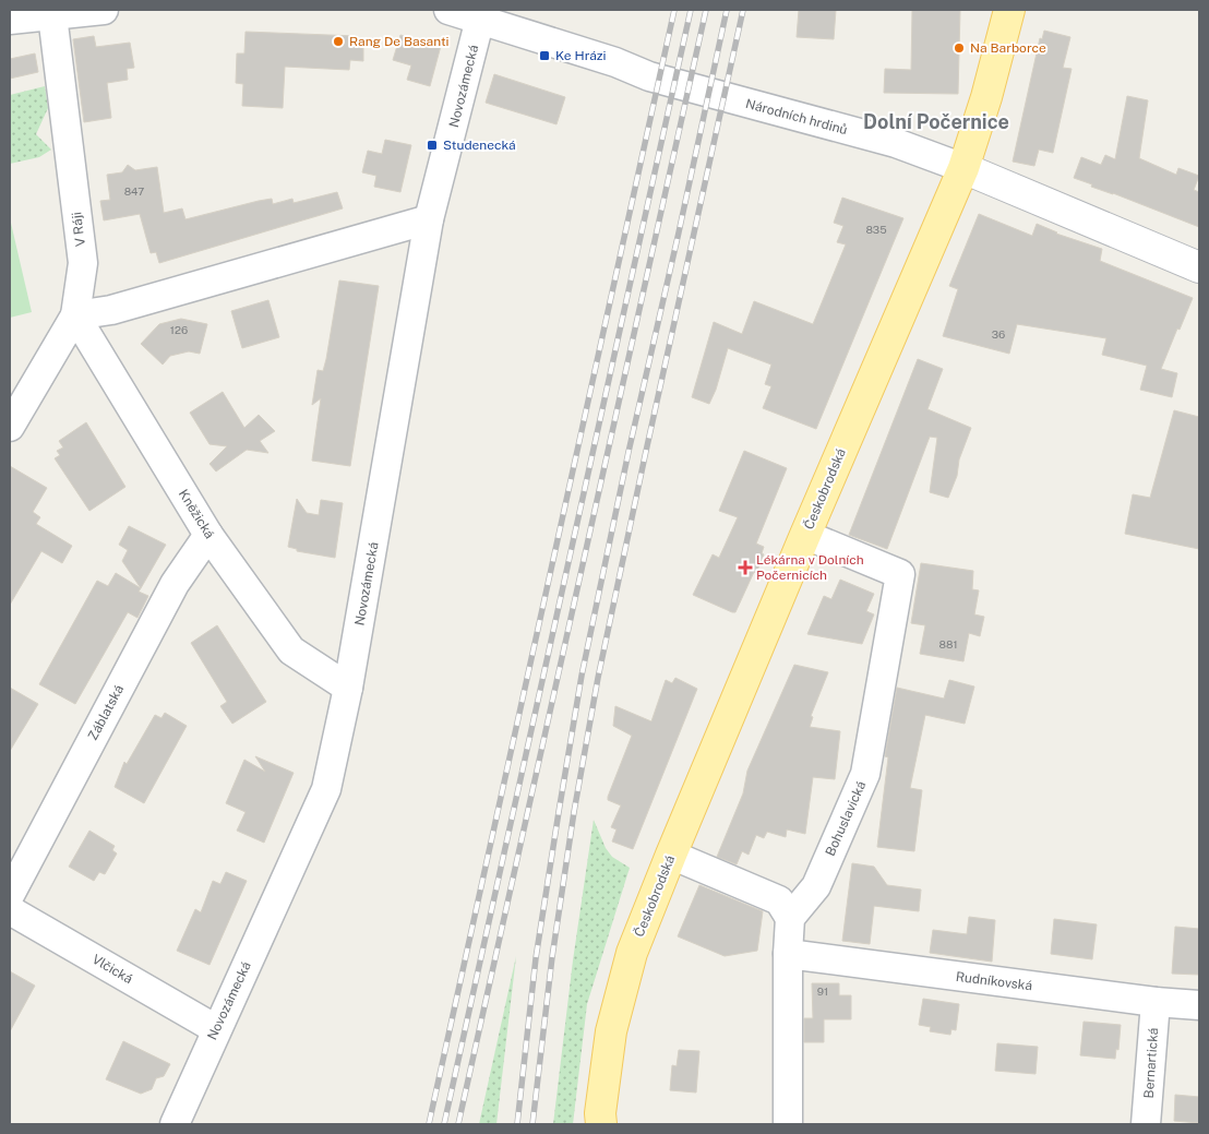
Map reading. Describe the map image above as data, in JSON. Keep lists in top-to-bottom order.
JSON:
{
  "streets": {
    "main road": ["Českobrodská"],
    "street": [
      "Novozámecká",
      "Národních hrdinů",
      "V Ráji",
      "Kněžická",
      "Záblatská",
      "Bohuslavická",
      "Vlčická",
      "Rudníkovská",
      "Bernartická"
    ]
  },
  "crossings": [
    ["Novozámecká", "Národních hrdinů"],
    ["Novozámecká", "Kněžická"],
    ["Novozámecká", "Vlčická"],
    ["Národních hrdinů", "Českobrodská"],
    ["V Ráji", "Kněžická"],
    ["Českobrodská", "Bohuslavická"],
    ["Kněžická", "Záblatská"],
    ["Rudníkovská", "Bernartická"]
  ],
  "districts": ["Dolní Počernice"],
  "places": {
    "other": ["Rang De Basanti", "Na Barborce"],
    "transit": ["Ke Hrázi", "Studenecká"],
    "health": ["Lékárna v Dolních Počernicích"]
  },
  "house_numbers": [
    "847",
    "835",
    "126",
    "36",
    "881",
    "91"
  ]
}
